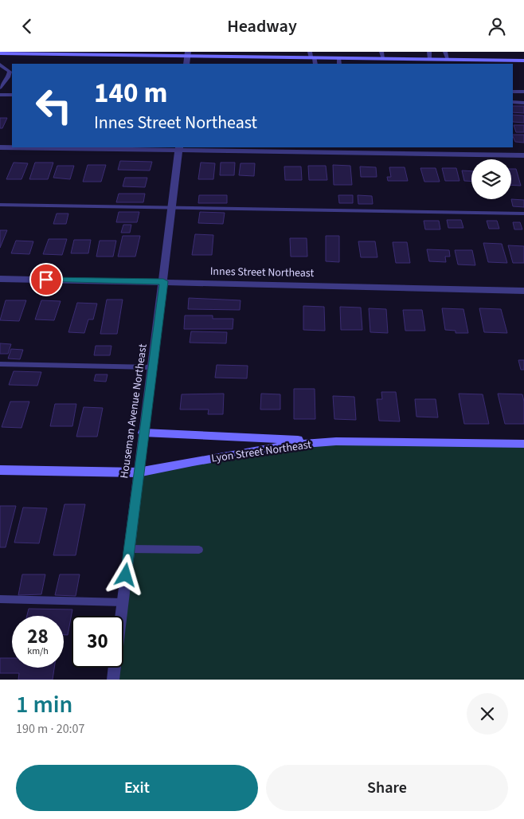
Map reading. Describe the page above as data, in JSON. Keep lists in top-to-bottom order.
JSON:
{
  "streets": {
    "main road": ["Lyon Street Northeast"],
    "street": ["Innes Street Northeast", "Houseman Avenue Northeast"]
  },
  "crossings": [
    ["Innes Street Northeast", "Houseman Avenue Northeast"],
    ["Houseman Avenue Northeast", "Lyon Street Northeast"]
  ],
  "page": {
    "header": "Headway",
    "turn": ["140 m", "Innes Street Northeast"],
    "speed": "28 km/h",
    "limit": "30",
    "heading": ["1 min", "190 m · 20:07"],
    "buttons": ["Exit", "Share"]
  }
}
